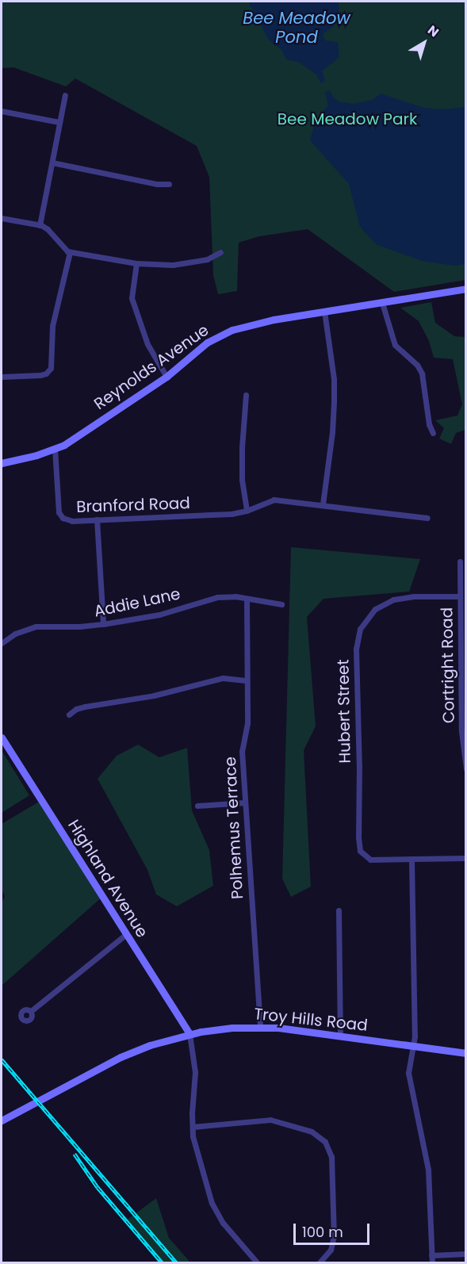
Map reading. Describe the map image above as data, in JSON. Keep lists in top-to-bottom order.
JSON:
{
  "streets": {
    "street": [
      "Reynolds Avenue",
      "Branford Road",
      "Addie Lane",
      "Cortright Road",
      "Hubert Street",
      "Polhemus Terrace",
      "Highland Avenue",
      "Troy Hills Road"
    ]
  },
  "crossings": [
    ["Reynolds Avenue", "Branford Road"],
    ["Addie Lane", "Polhemus Terrace"],
    ["Cortright Road", "Hubert Street"],
    ["Polhemus Terrace", "Troy Hills Road"],
    ["Highland Avenue", "Troy Hills Road"]
  ],
  "water": ["Bee Meadow Pond"],
  "parks": ["Bee Meadow Park"],
  "scale_bar": "100 m",
  "north": "top right"
}
